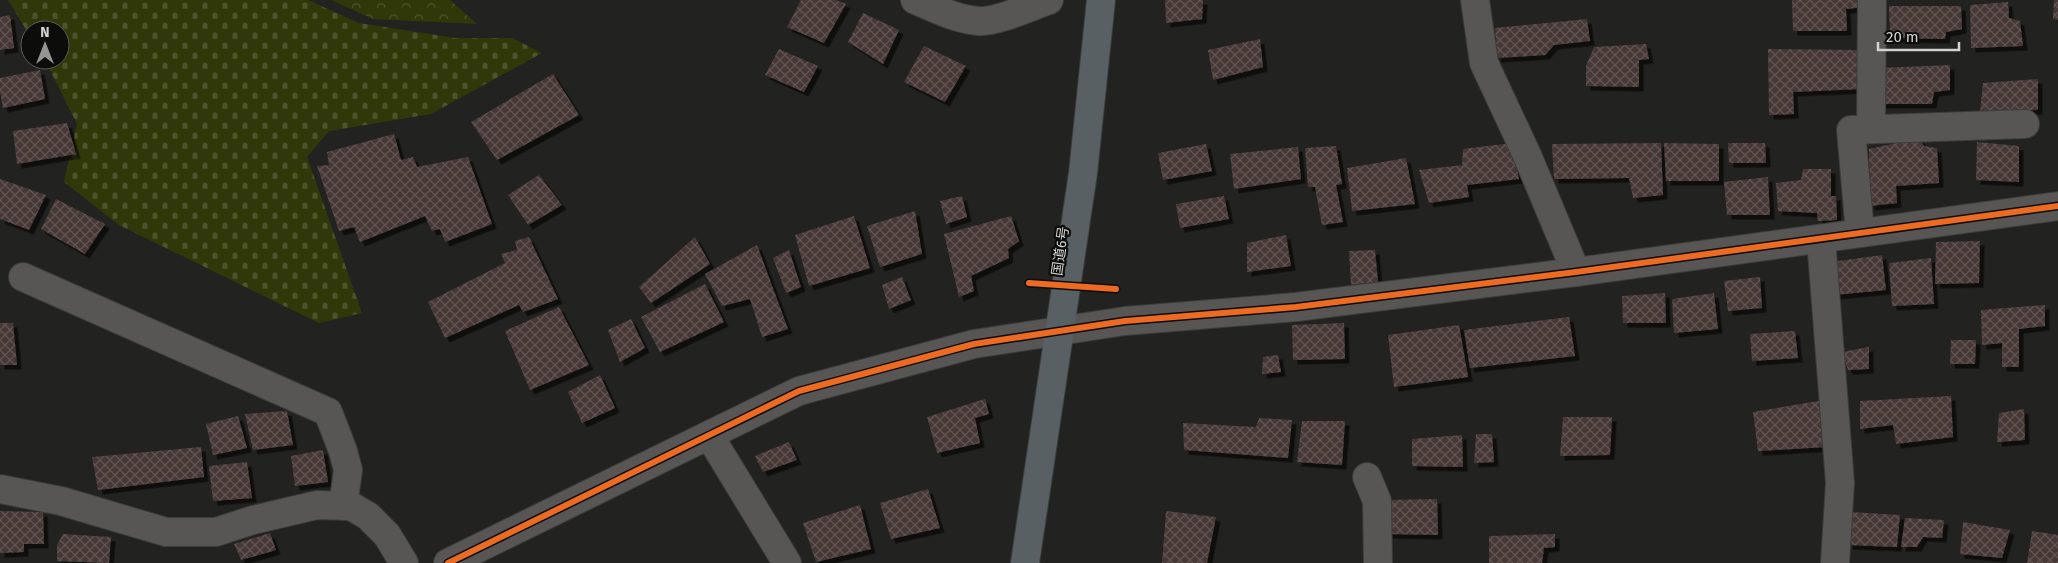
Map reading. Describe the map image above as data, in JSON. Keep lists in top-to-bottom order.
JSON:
{
  "streets": {
    "highway": ["国道6号"]
  },
  "scale_bar": "20 m",
  "north": "top"
}
